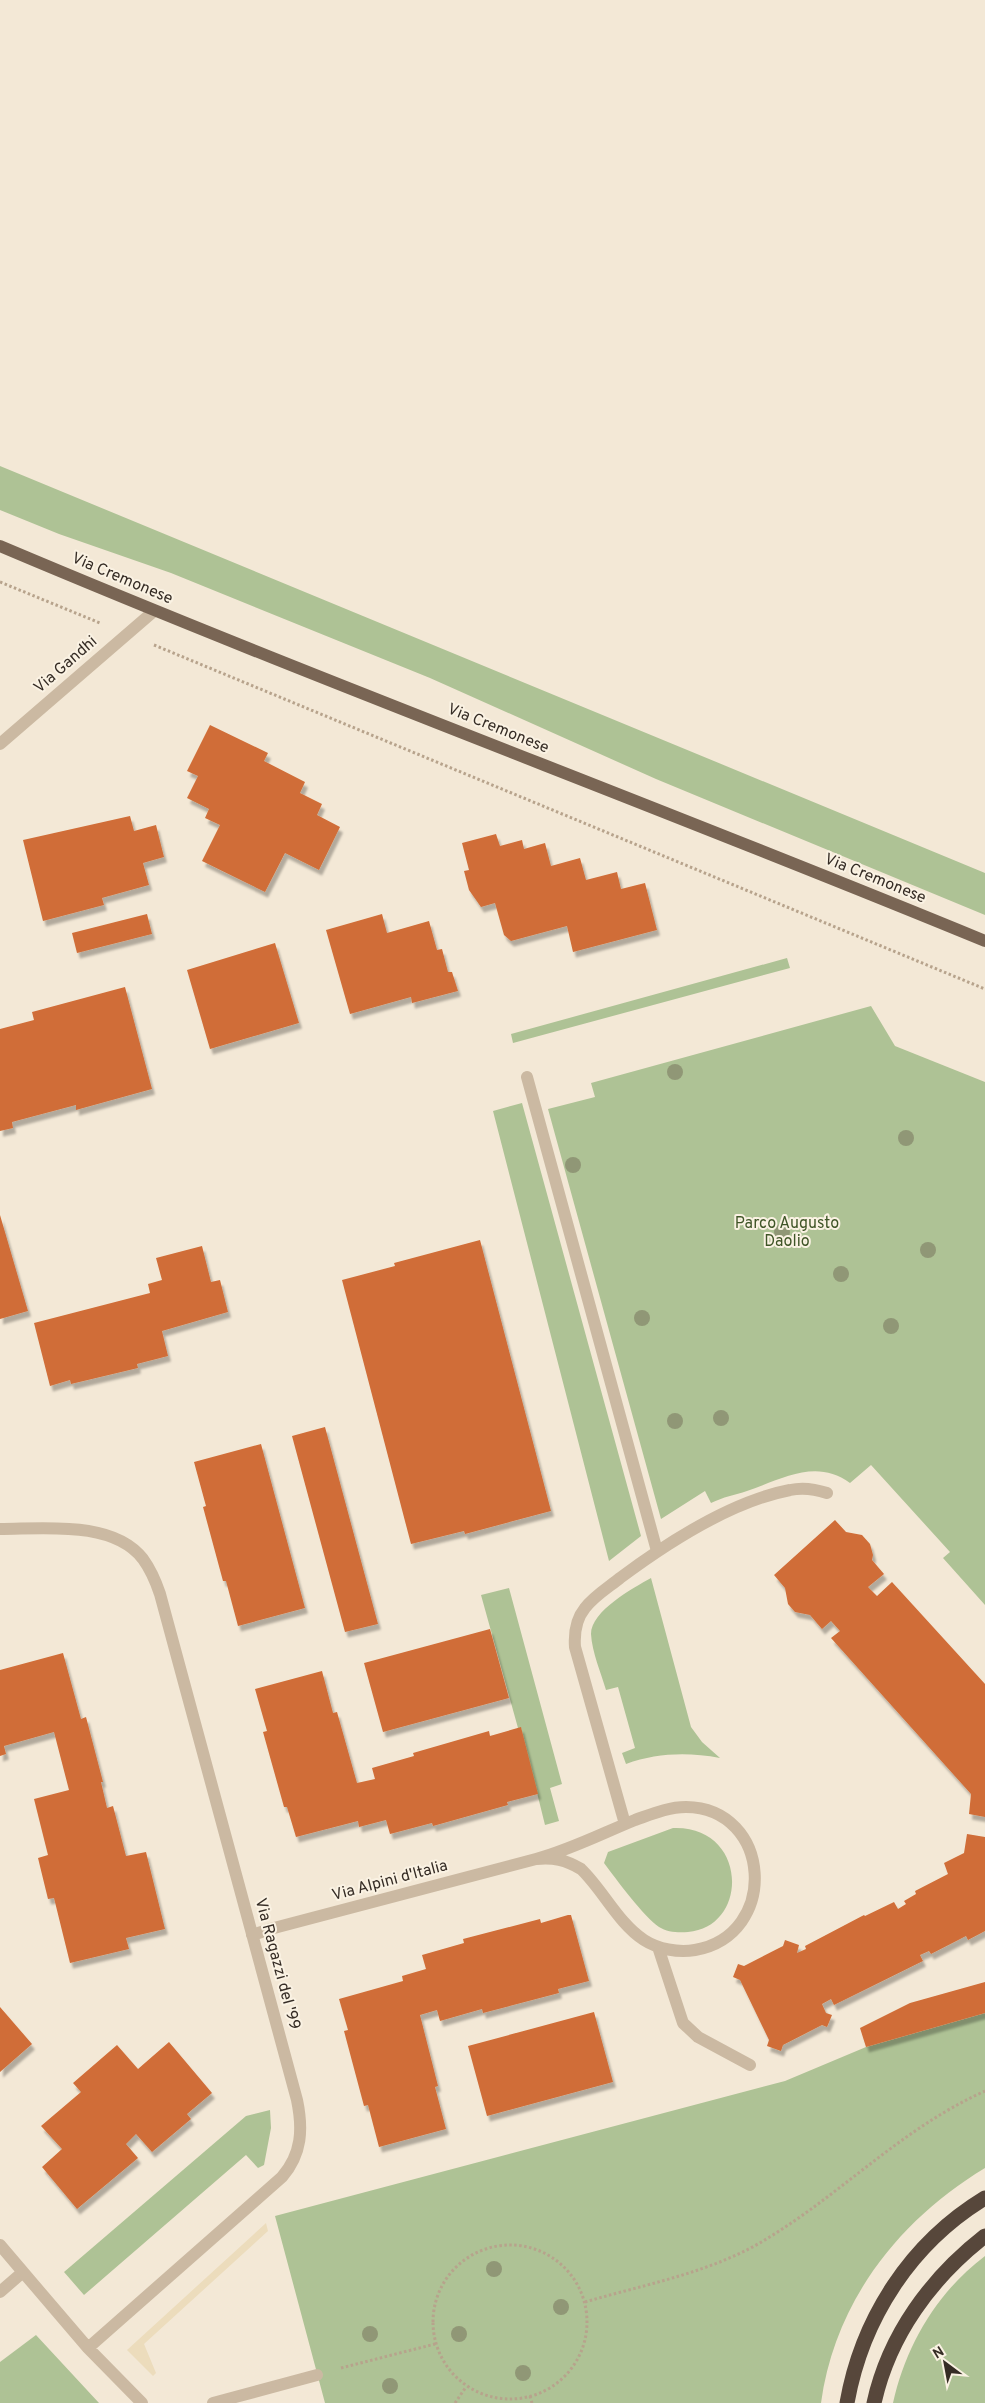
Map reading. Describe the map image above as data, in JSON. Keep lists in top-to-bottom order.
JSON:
{
  "streets": {
    "main road": ["Via Cremonese"],
    "street": ["Via Gandhi", "Via Alpini d'Italia", "Via Ragazzi del '99"]
  },
  "crossings": [
    ["Via Cremonese", "Via Gandhi"],
    ["Via Alpini d'Italia", "Via Ragazzi del '99"]
  ],
  "parks": ["Parco Augusto Daolio"],
  "north": "top left"
}
